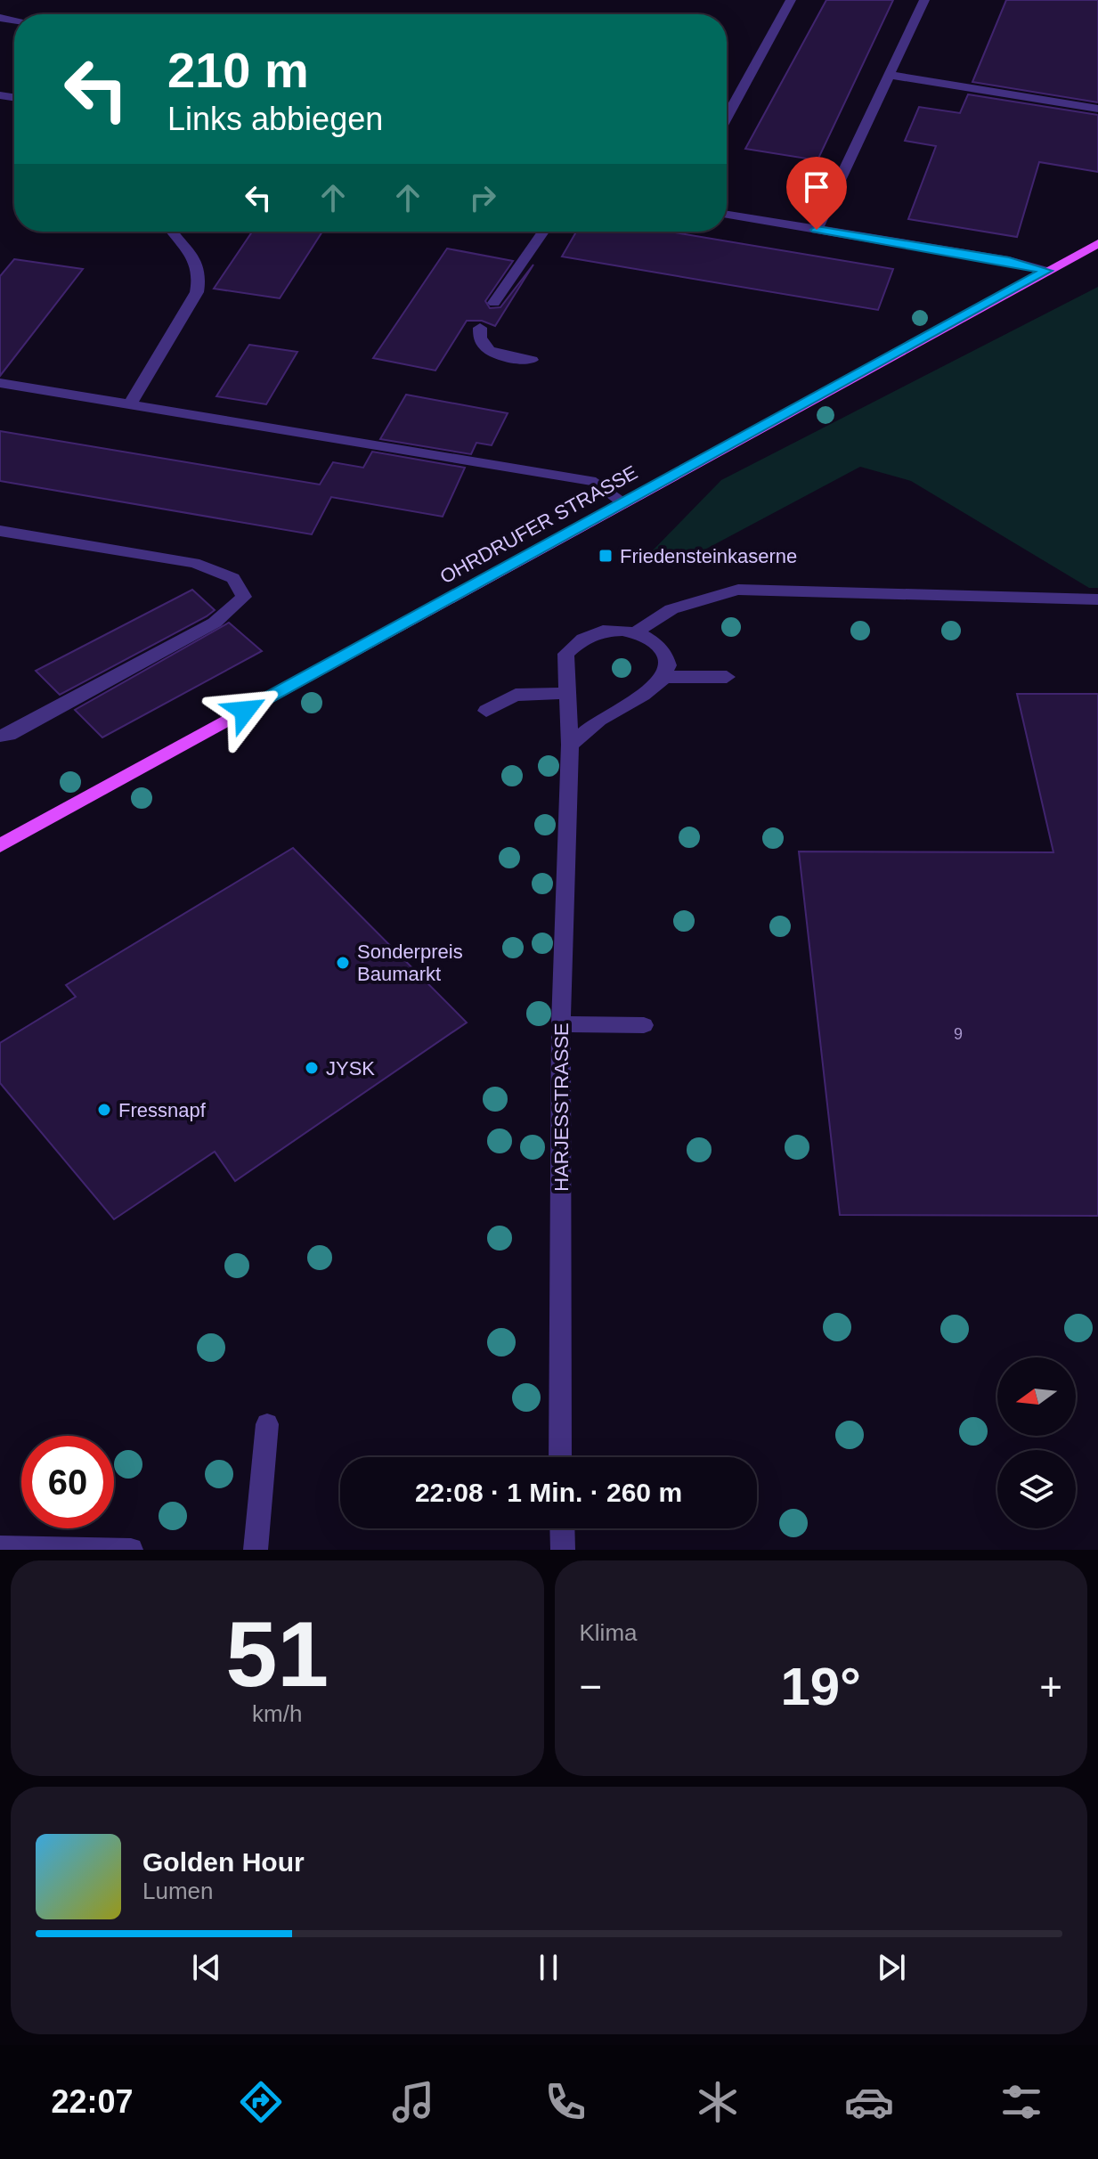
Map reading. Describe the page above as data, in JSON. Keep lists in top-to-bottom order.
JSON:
{
  "streets": {
    "main road": ["OHRDRUFER STRASSE"],
    "street": ["HARJESSTRASSE"]
  },
  "places": {
    "transit": ["Friedensteinkaserne"],
    "other": ["Sonderpreis Baumarkt", "JYSK", "Fressnapf"]
  },
  "house_numbers": ["9"],
  "north": "left",
  "page": {
    "turn": ["210 m", "Links abbiegen"],
    "limit": "60",
    "trip": "22:08 · 1 Min. · 260 m",
    "tile": [
      ["51", "km/h"],
      "Klima"
    ],
    "heat": ["−", "19°", "+"],
    "song": ["Golden Hour", "Lumen"],
    "tabs": "22:07"
  }
}
